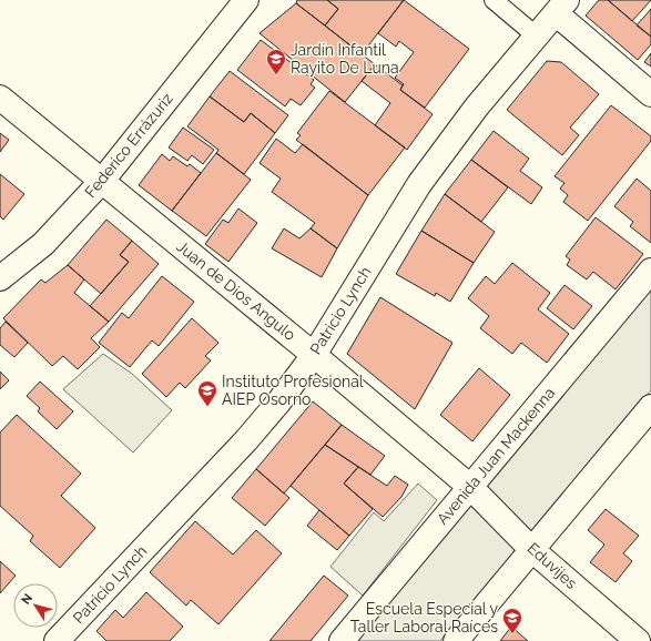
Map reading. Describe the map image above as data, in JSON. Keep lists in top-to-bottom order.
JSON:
{
  "streets": {
    "street": [
      "Federico Errázuriz",
      "Juan de Dios Angulo",
      "Patricio Lynch",
      "Avenida Juan Mackenna",
      "Eduvijes"
    ]
  },
  "crossings": [
    ["Federico Errázuriz", "Juan de Dios Angulo"],
    ["Juan de Dios Angulo", "Patricio Lynch"],
    ["Juan de Dios Angulo", "Avenida Juan Mackenna"],
    ["Juan de Dios Angulo", "Eduvijes"],
    ["Avenida Juan Mackenna", "Eduvijes"]
  ],
  "places": {
    "school or university": ["Jardín Infantil Rayito De Luna", "Instituto Profesional AIEP Osorno", "Escuela Especial y Taller Laboral Raíces"]
  },
  "north": "top left"
}
